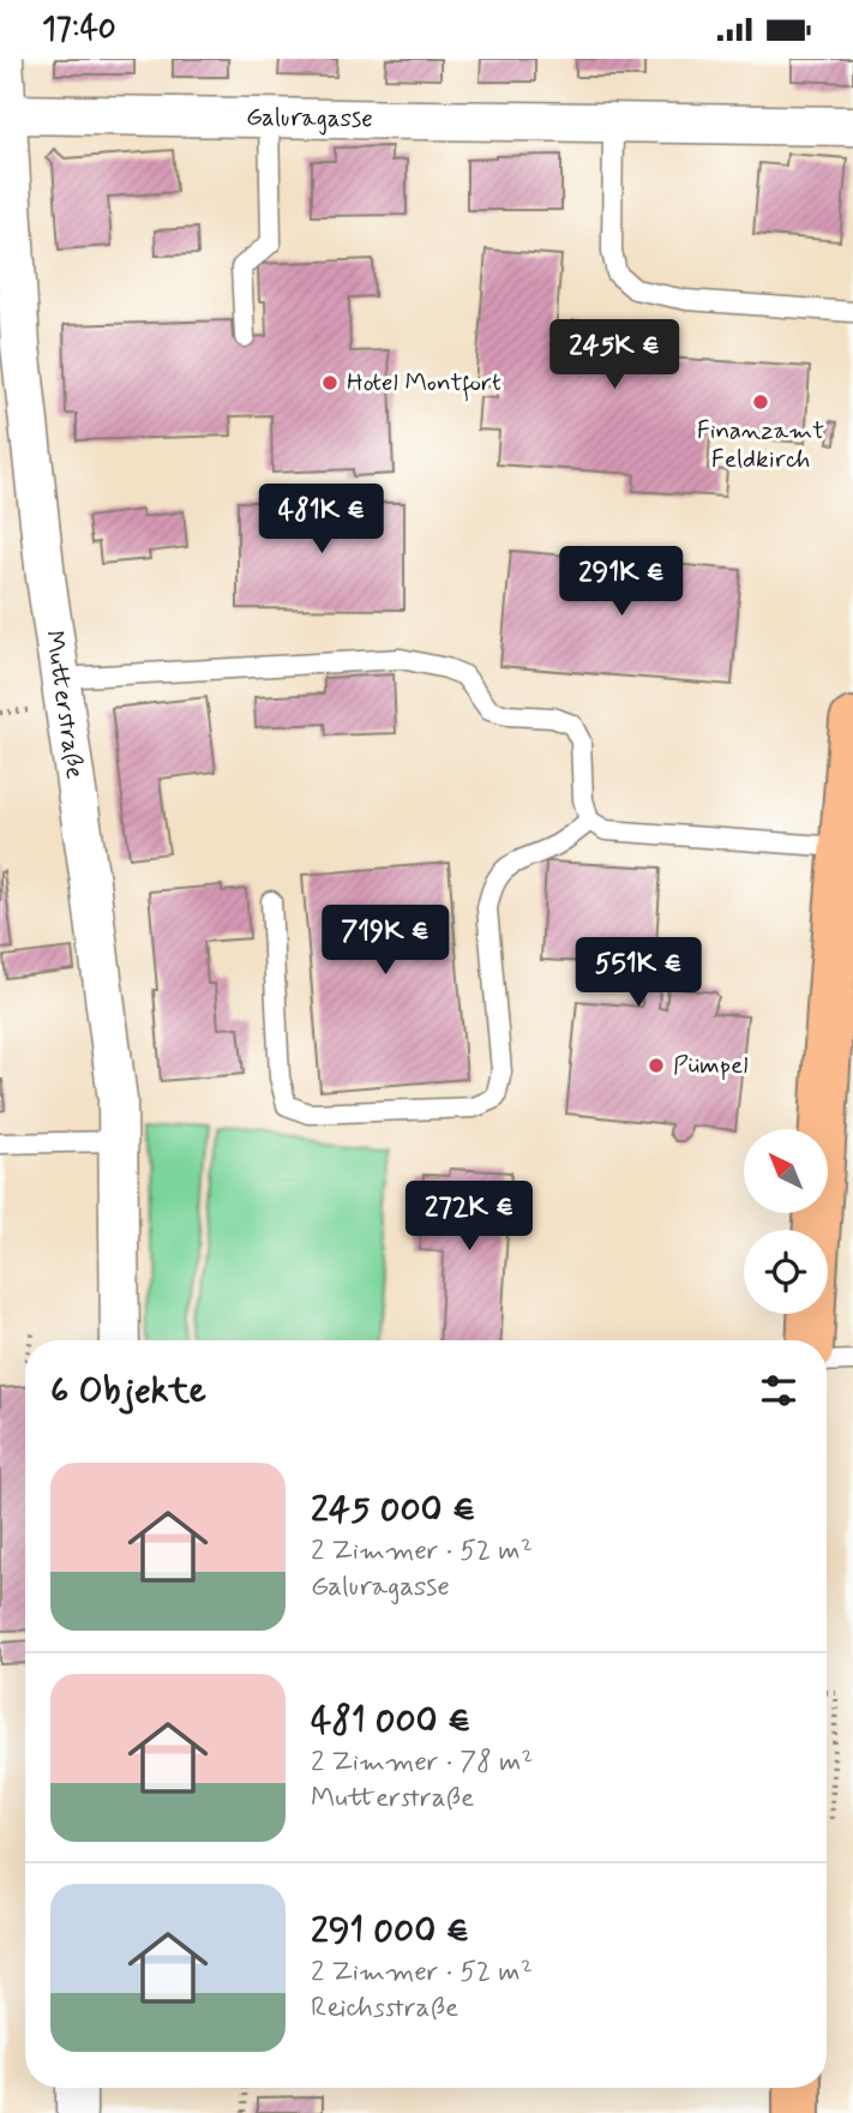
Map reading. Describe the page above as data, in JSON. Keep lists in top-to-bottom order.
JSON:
{
  "streets": {
    "street": ["Galuragasse", "Mutterstraße"]
  },
  "crossings": [
    ["Galuragasse", "Mutterstraße"]
  ],
  "places": ["Hotel Montfort", "Finanzamt Feldkirch", "Pümpel"],
  "north": "top left",
  "page": {
    "status": "17:40",
    "price": [
      "245K €",
      "481K €",
      "291K €",
      "719K €",
      "551K €",
      "272K €"
    ],
    "heading": "6 Objekte",
    "list": [
      {
        "name": "245 000 €",
        "note": "2 Zimmer · 52 m² · Galuragasse"
      },
      {
        "name": "481 000 €",
        "note": "2 Zimmer · 78 m² · Mutterstraße"
      },
      {
        "name": "291 000 €",
        "note": "2 Zimmer · 52 m² · Reichsstraße"
      }
    ]
  }
}
